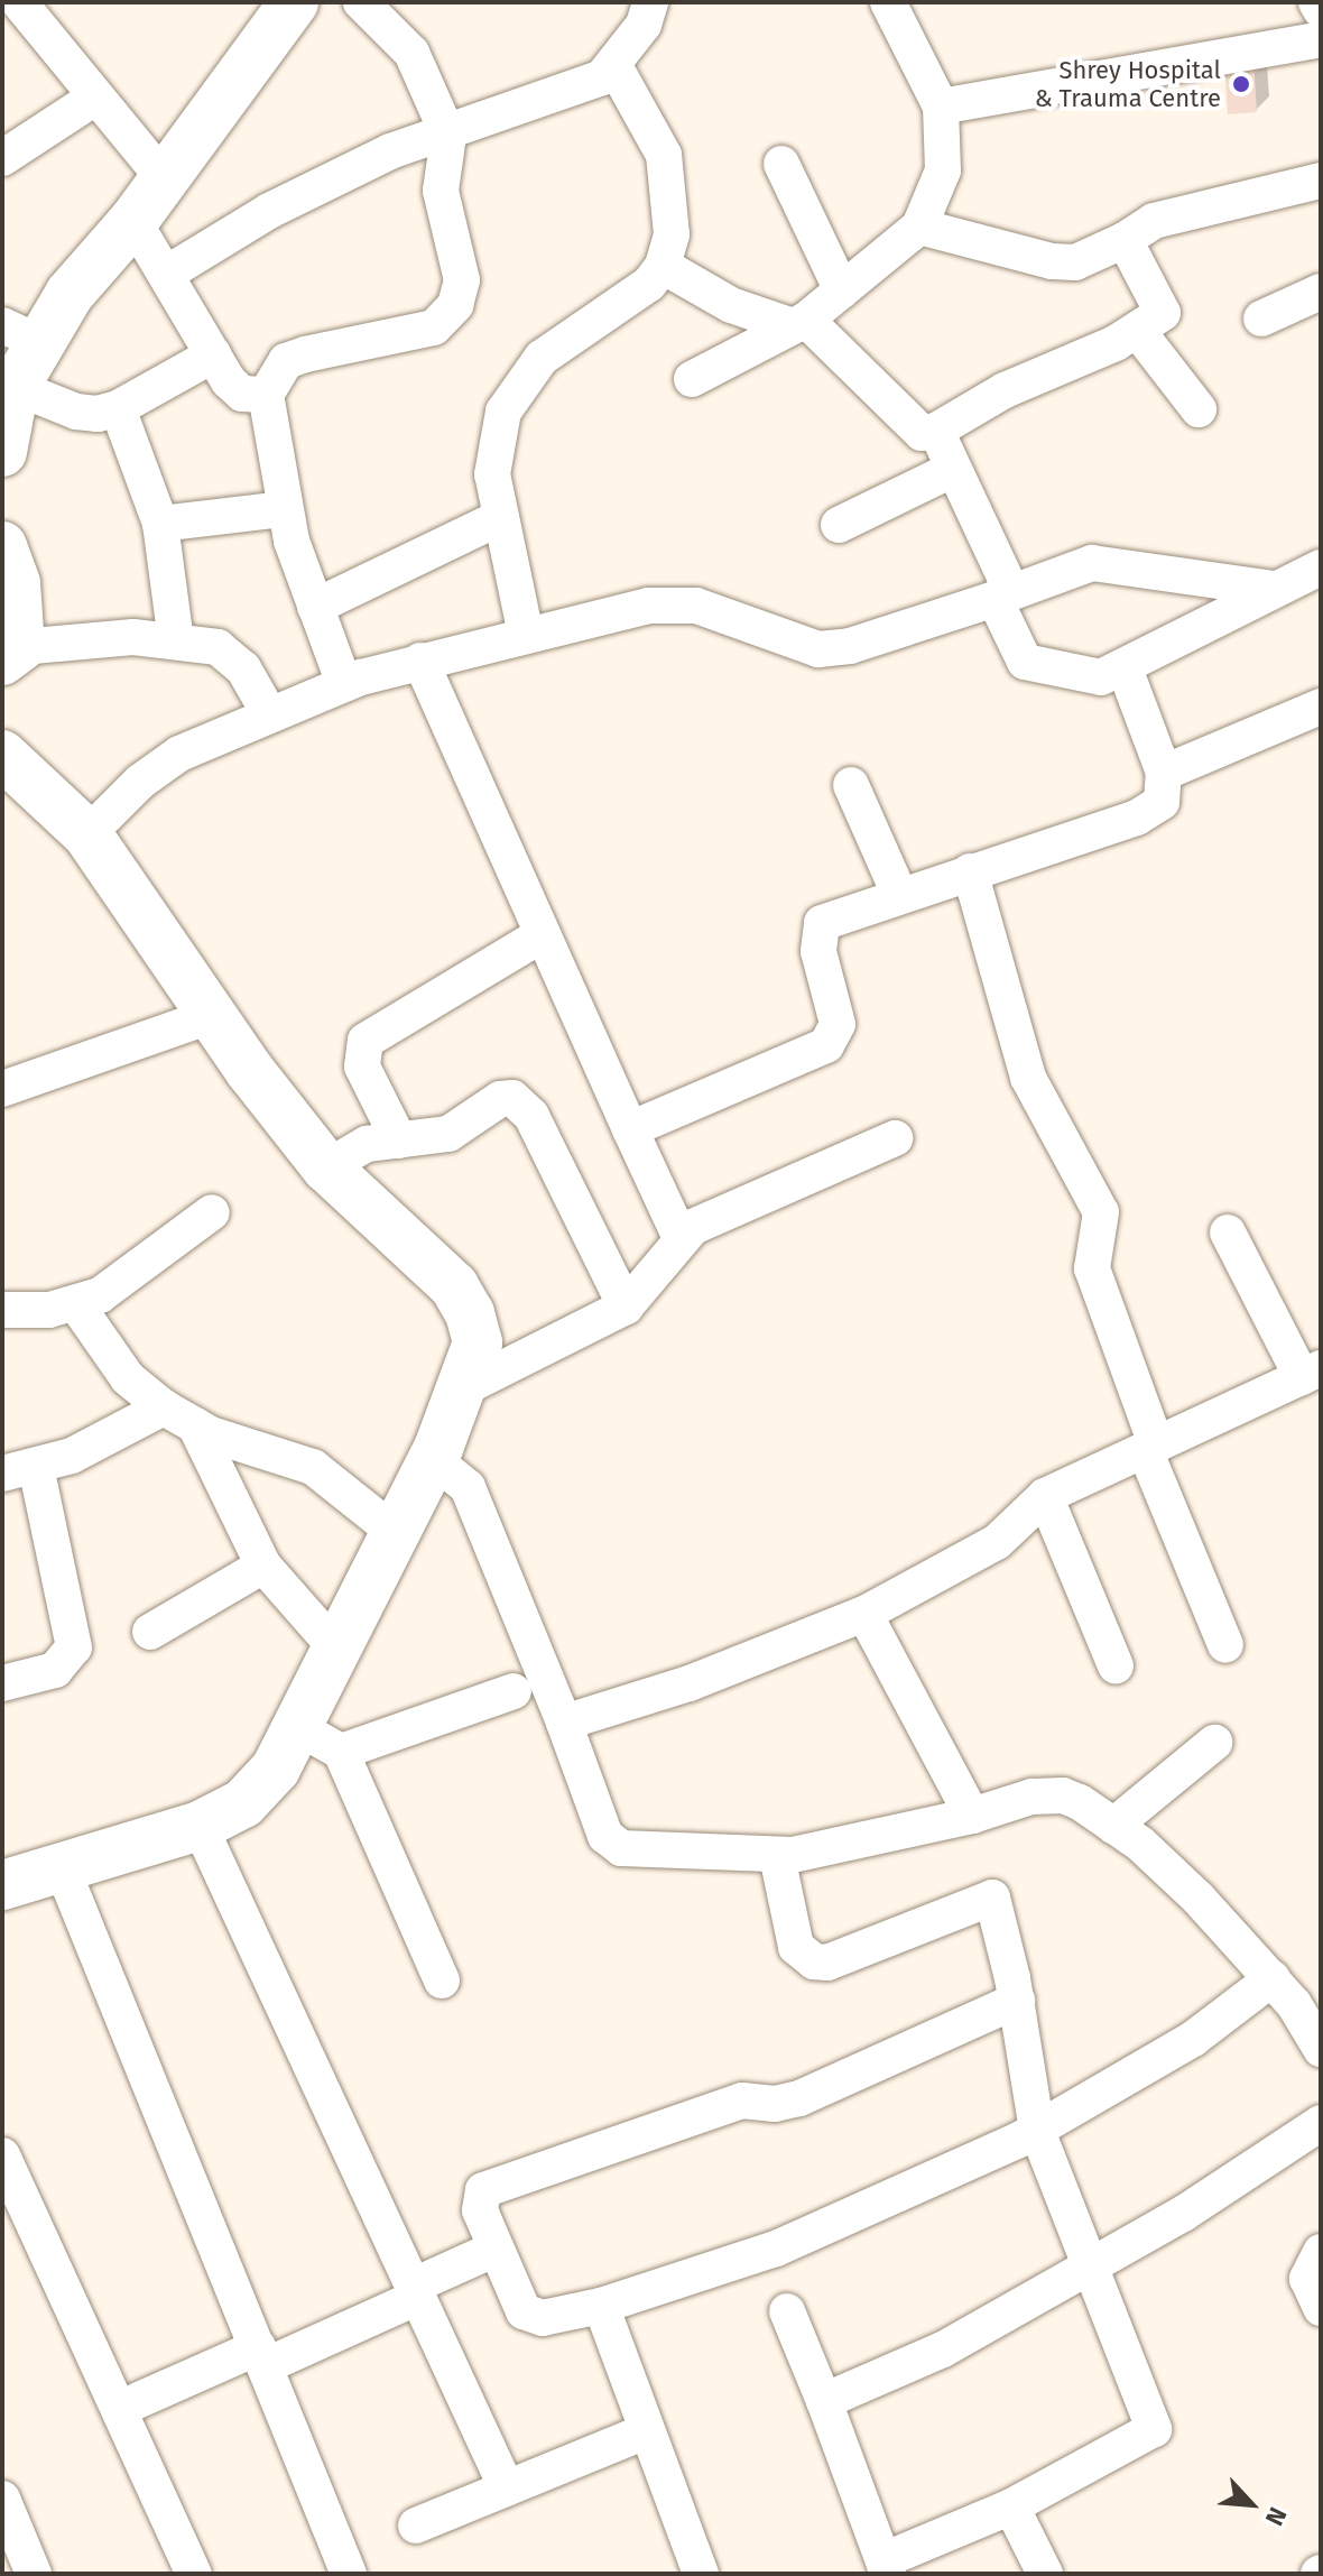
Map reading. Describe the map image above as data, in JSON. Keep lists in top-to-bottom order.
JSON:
{
  "places": ["Shrey Hospital & Trauma Centre"],
  "north": "bottom right"
}
